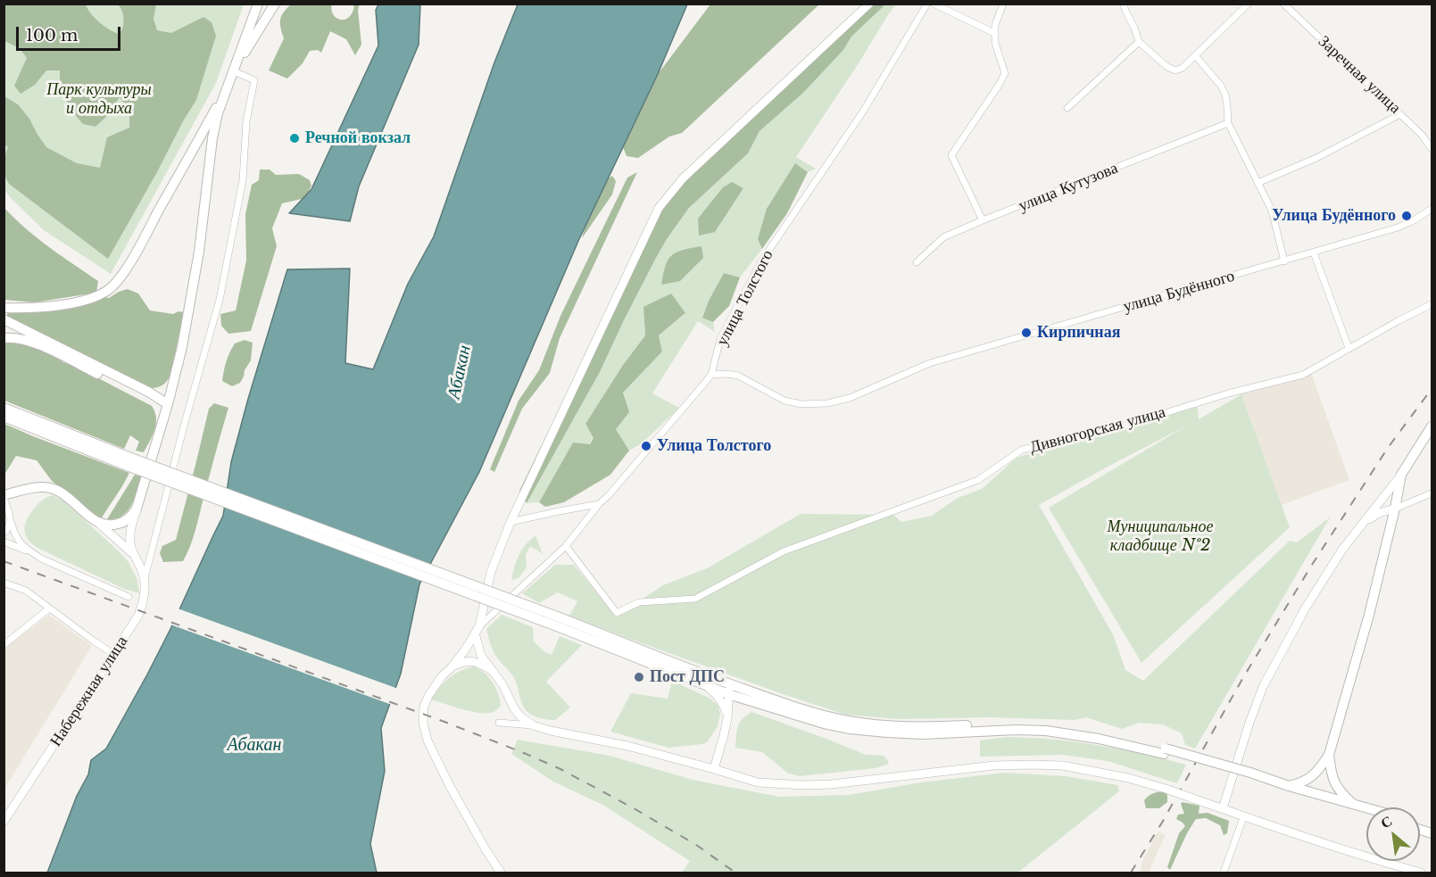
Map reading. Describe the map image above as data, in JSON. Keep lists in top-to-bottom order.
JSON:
{
  "streets": {
    "street": [
      "Заречная улица",
      "улица Кутузова",
      "улица Будённого",
      "улица Толстого",
      "Дивногорская улица",
      "Набережная улица"
    ]
  },
  "crossings": [
    ["улица Будённого", "улица Толстого"],
    ["улица Толстого", "Дивногорская улица"]
  ],
  "water": ["Абакан"],
  "parks": ["Парк культуры и отдыха", "Муниципальное кладбище №2"],
  "places": [
    "Речной вокзал",
    "Улица Будённого",
    "Кирпичная",
    "Улица Толстого",
    "Пост ДПС"
  ],
  "scale_bar": "100 m",
  "north": "top left"
}
